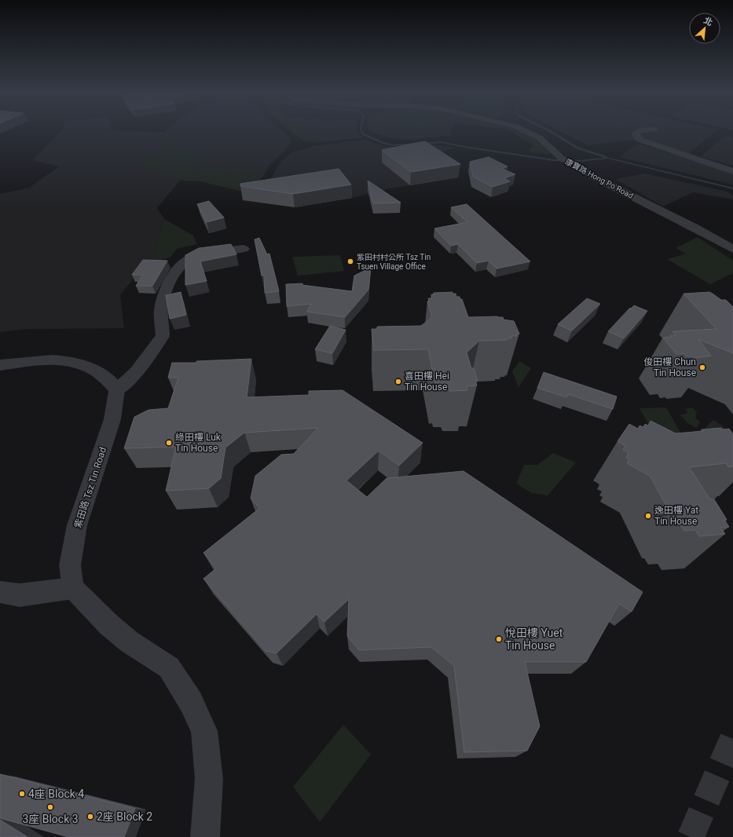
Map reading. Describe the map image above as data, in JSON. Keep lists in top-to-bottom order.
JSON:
{
  "streets": {
    "street": ["康寶路 Hong Po Road", "紫田路 Tsz Tin Road"]
  },
  "places": [
    "紫田村村公所 Tsz Tin Tsuen Village Office",
    "俊田樓 Chun Tin House",
    "喜田樓 Hei Tin House",
    "綠田樓 Luk Tin House",
    "逸田樓 Yat Tin House",
    "悅田樓 Yuet Tin House",
    "4座 Block 4",
    "3座 Block 3",
    "2座 Block 2"
  ],
  "north": "top right"
}
